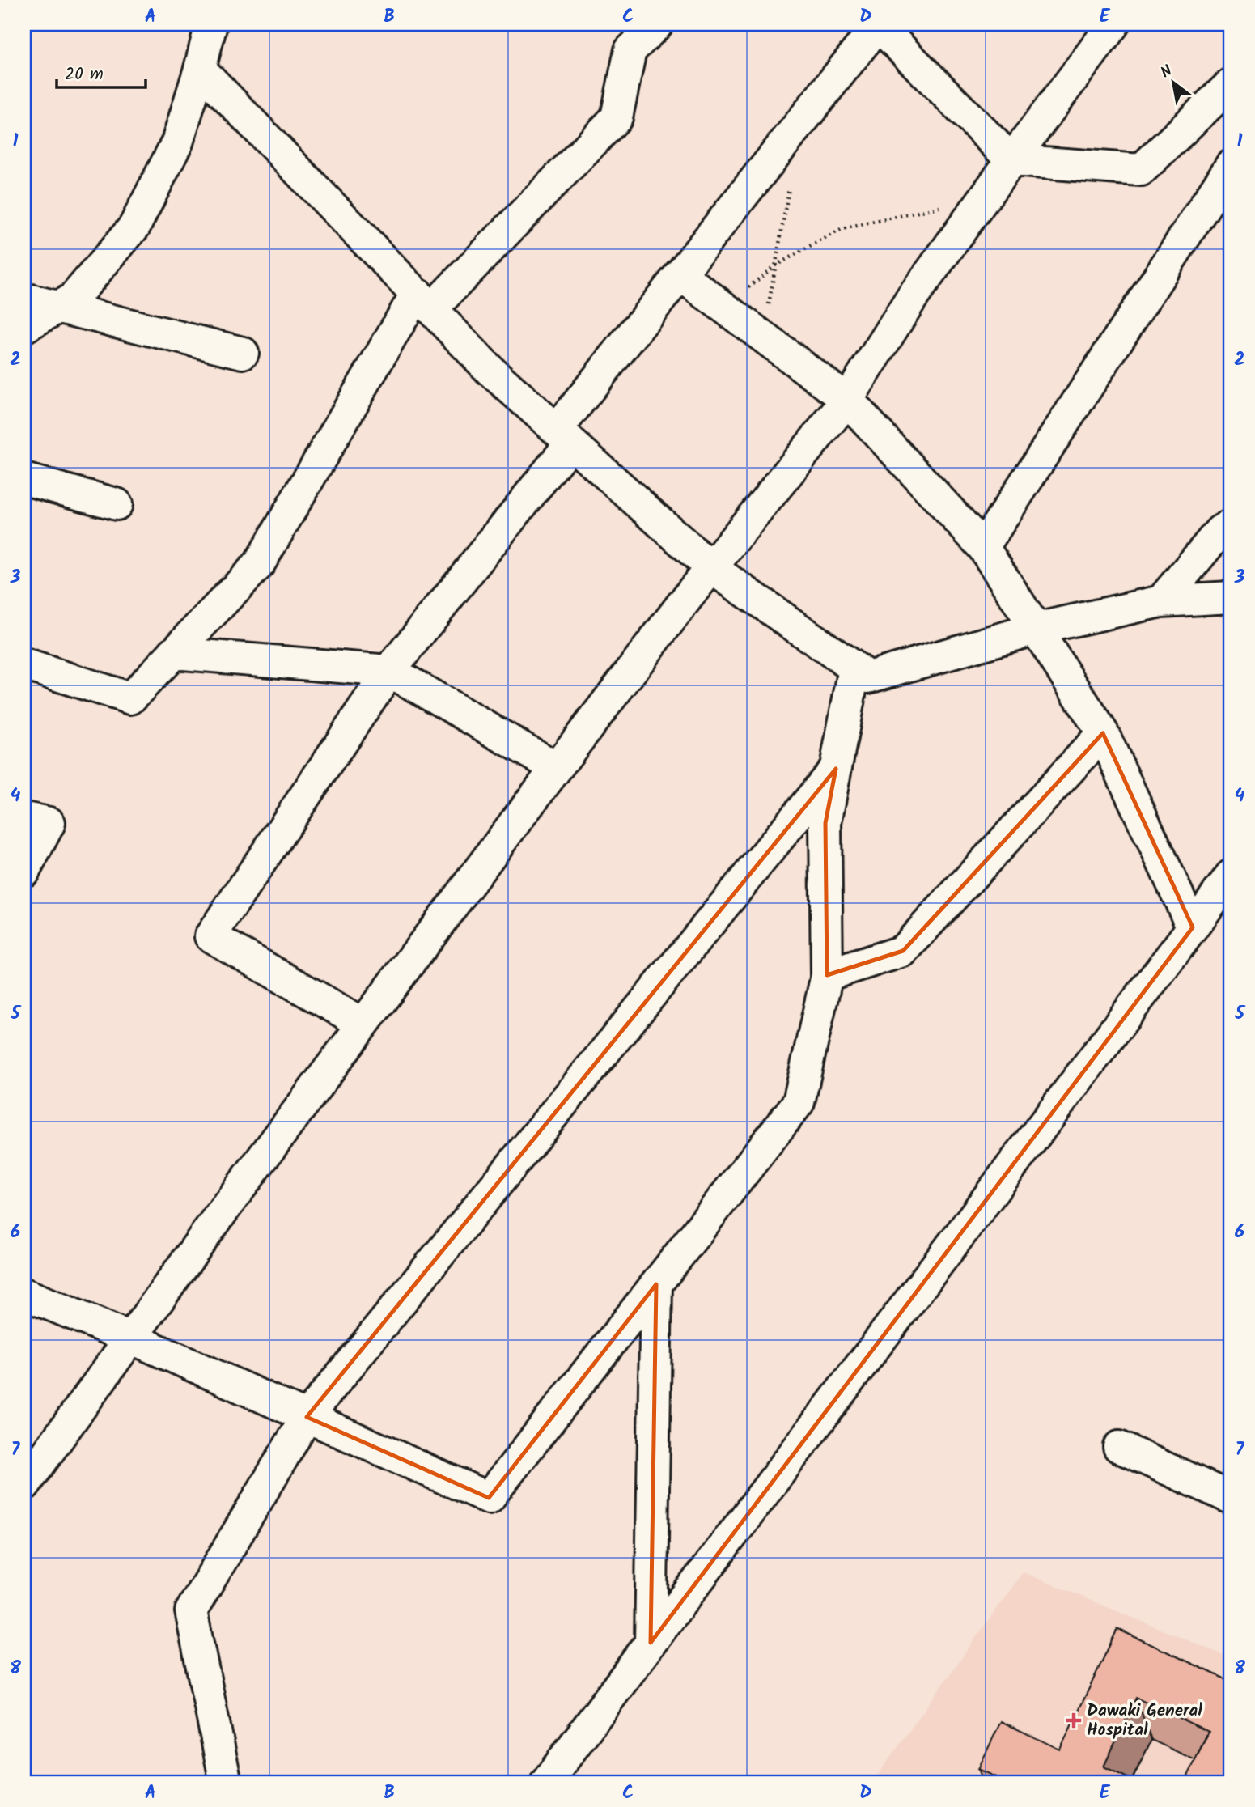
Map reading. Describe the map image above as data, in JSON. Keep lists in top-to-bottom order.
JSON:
{
  "places": {
    "health": ["Dawaki General Hospital"]
  },
  "scale_bar": "20 m",
  "north": "top left",
  "grid": {
    "columns": [
      "A",
      "B",
      "C",
      "D",
      "E"
    ],
    "rows": [
      "1",
      "2",
      "3",
      "4",
      "5",
      "6",
      "7",
      "8"
    ]
  }
}
